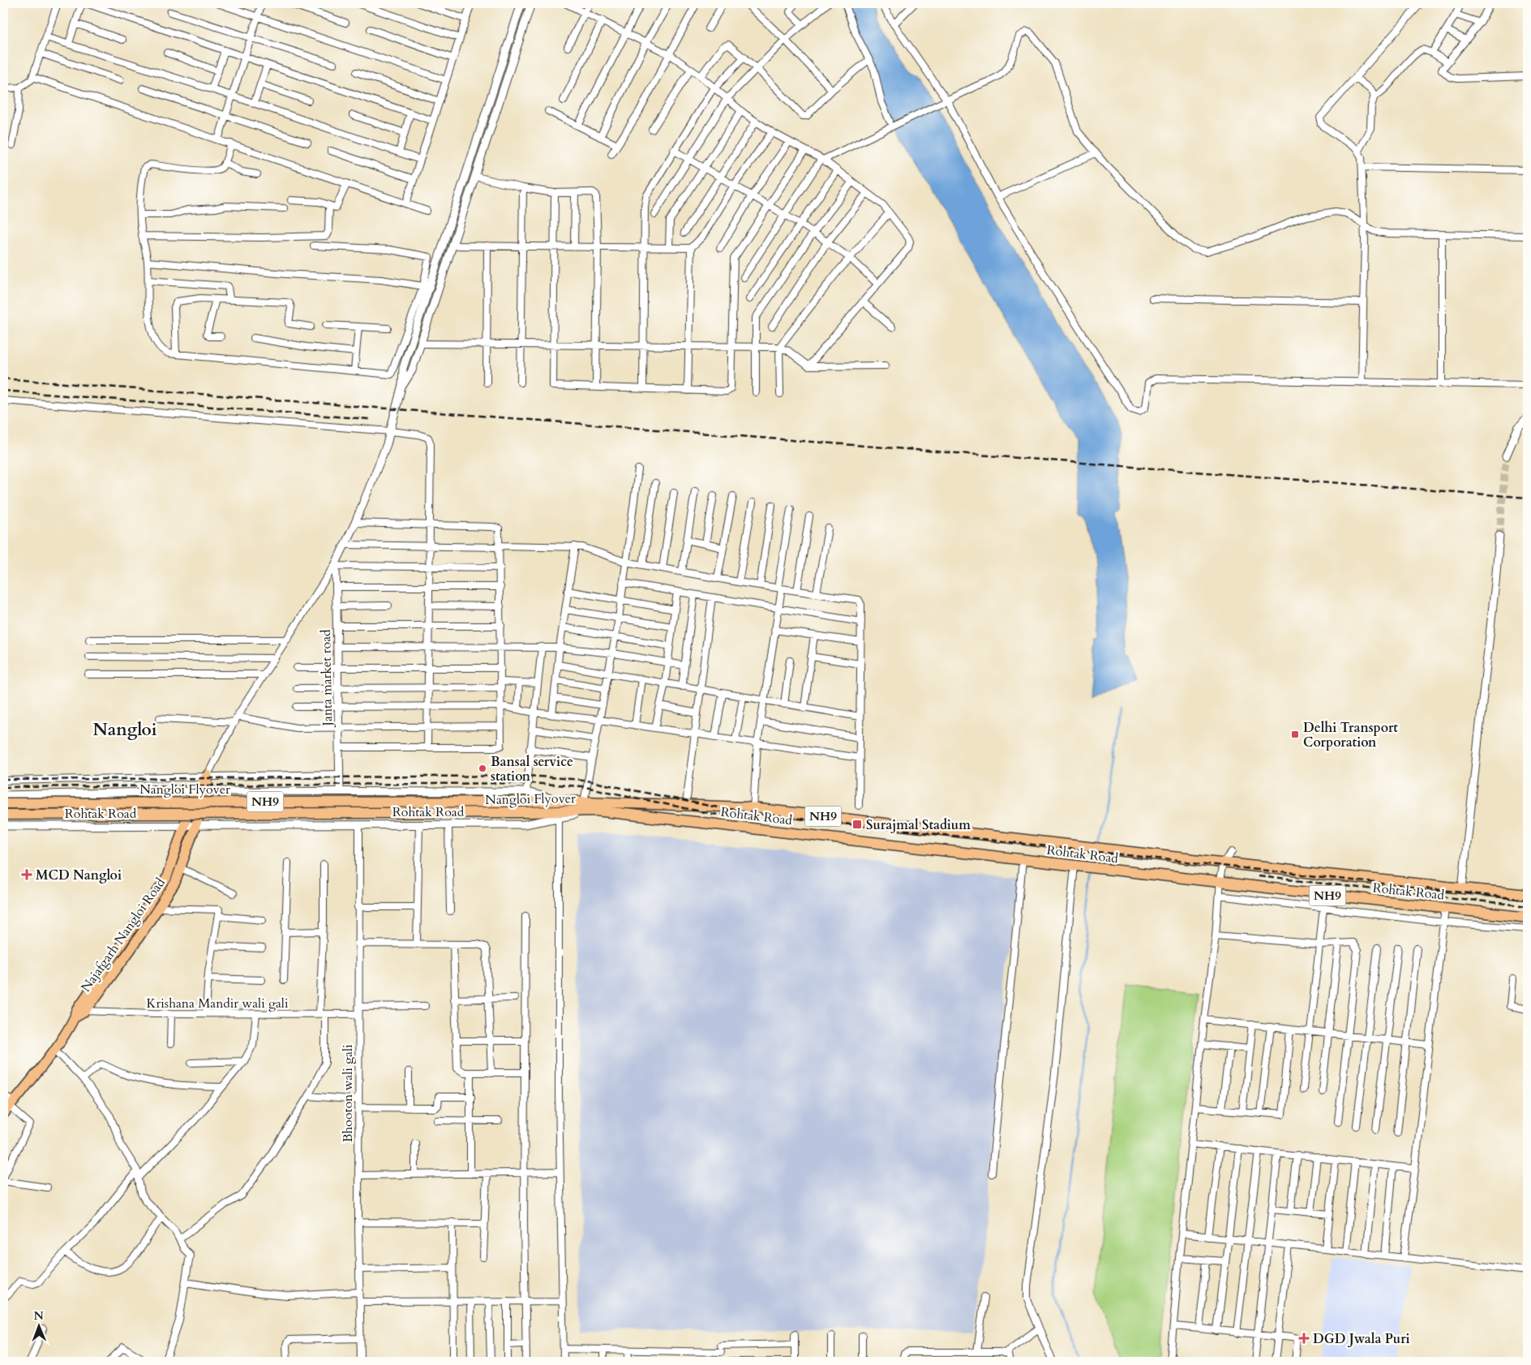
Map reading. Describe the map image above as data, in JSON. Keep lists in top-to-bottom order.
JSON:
{
  "streets": {
    "highway": ["Nangloi Flyover", "NH9", "Rohtak Road"],
    "main road": ["Najafgarh Nangloi Road"],
    "street": ["Janta market road", "Krishana Mandir wali gali", "Bhooton wali gali"]
  },
  "crossings": [
    ["Janta market road", "Rohtak Road"],
    ["Nangloi Flyover", "Rohtak Road"],
    ["Rohtak Road", "Najafgarh Nangloi Road"],
    ["Rohtak Road", "Bhooton wali gali"],
    ["Najafgarh Nangloi Road", "Krishana Mandir wali gali"],
    ["Krishana Mandir wali gali", "Bhooton wali gali"]
  ],
  "districts": ["Nangloi"],
  "places": {
    "transit": ["Delhi Transport Corporation", "Surajmal Stadium"],
    "other": ["Bansal service station"],
    "health": ["MCD Nangloi", "DGD Jwala Puri"]
  },
  "north": "top"
}
